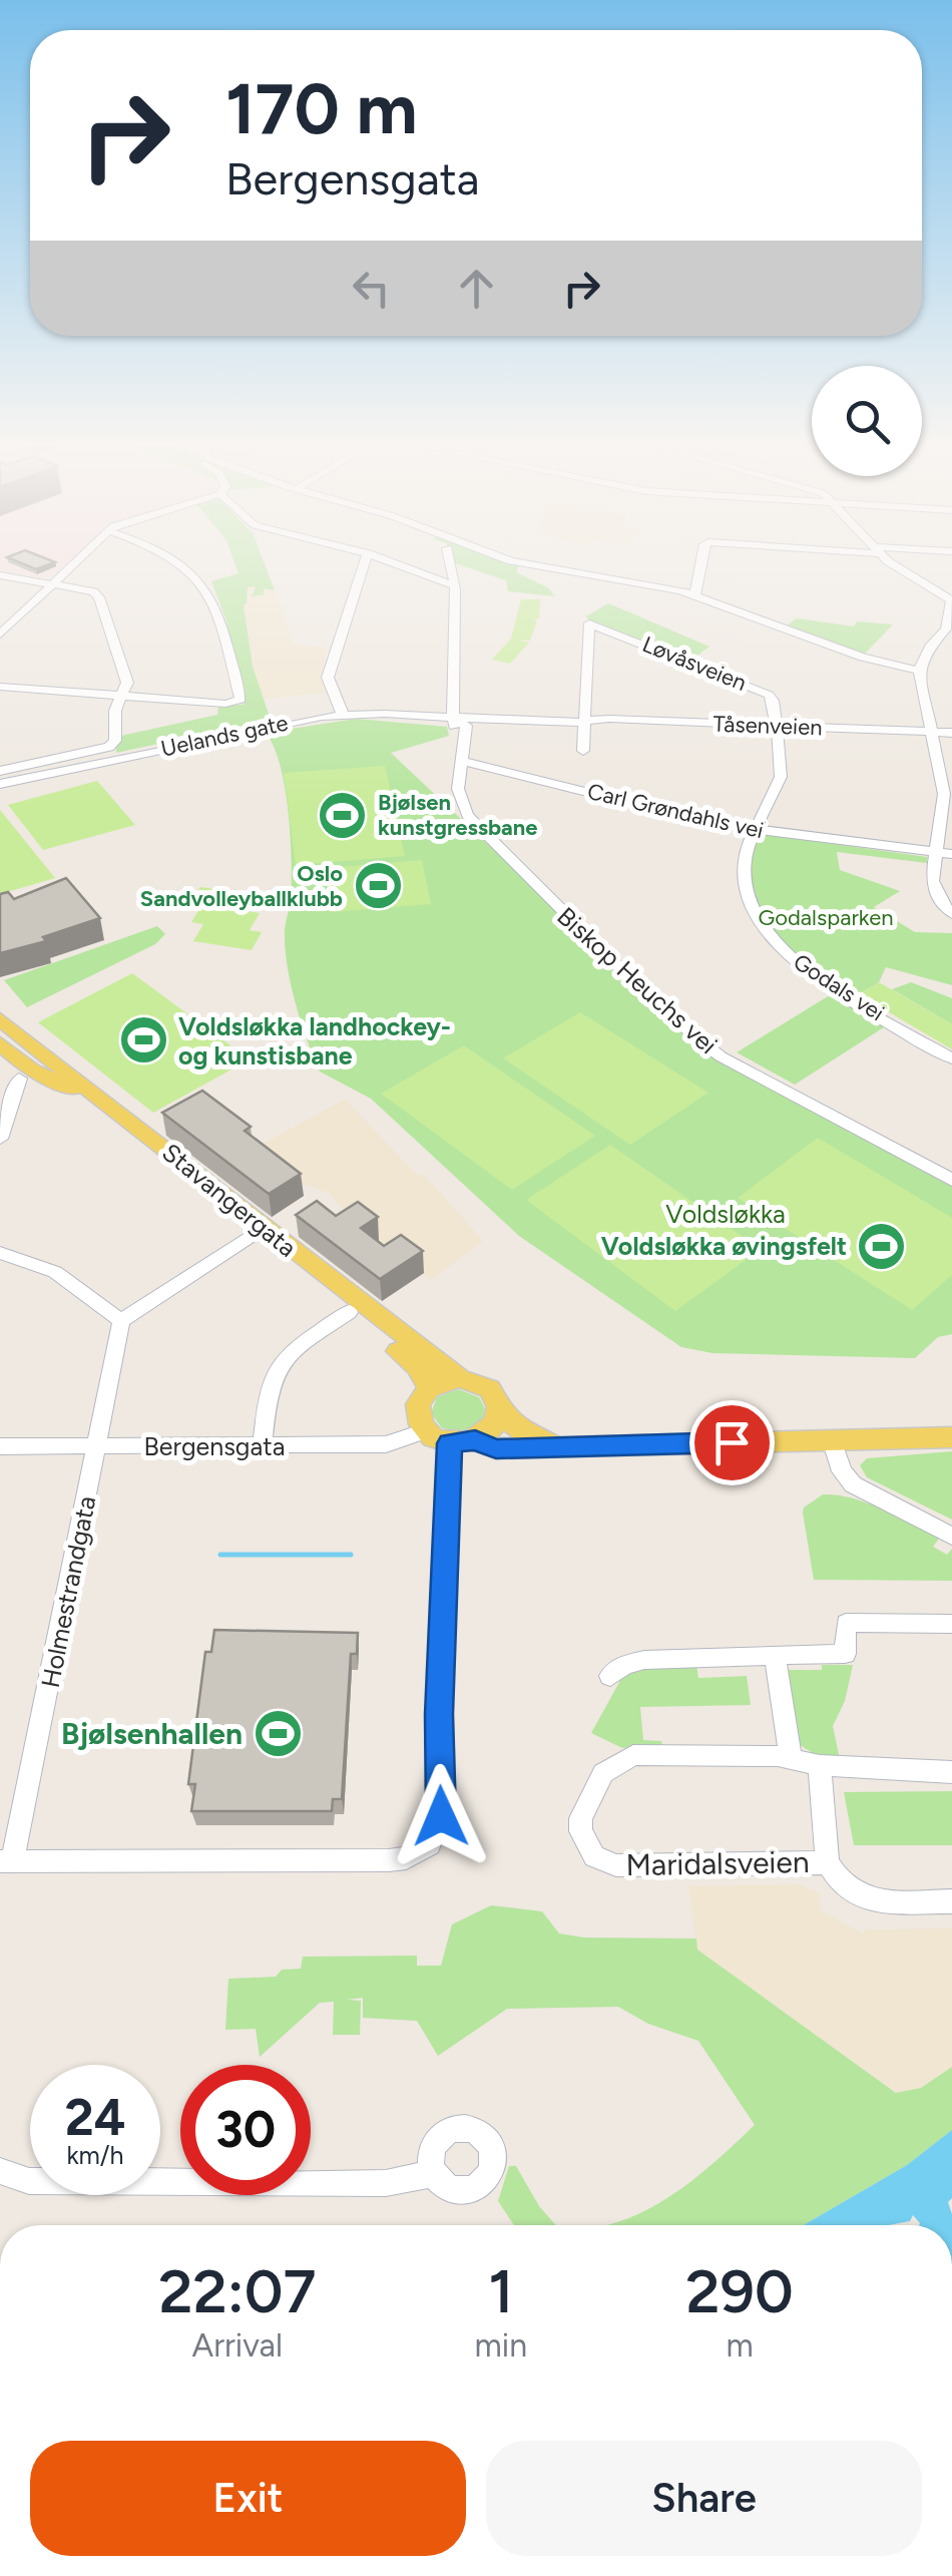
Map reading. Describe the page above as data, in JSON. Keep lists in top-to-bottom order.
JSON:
{
  "streets": {
    "main road": ["Stavangergata"],
    "street": [
      "Løvåsveien",
      "Tåsenveien",
      "Uelands gate",
      "Carl Grøndahls vei",
      "Biskop Heuchs vei",
      "Godals vei",
      "Bergensgata",
      "Holmestrandgata",
      "Maridalsveien"
    ]
  },
  "crossings": [
    ["Løvåsveien", "Tåsenveien"],
    ["Løvåsveien", "Godals vei"],
    ["Tåsenveien", "Uelands gate"],
    ["Tåsenveien", "Biskop Heuchs vei"],
    ["Tåsenveien", "Godals vei"],
    ["Uelands gate", "Biskop Heuchs vei"],
    ["Carl Grøndahls vei", "Biskop Heuchs vei"],
    ["Carl Grøndahls vei", "Godals vei"],
    ["Stavangergata", "Bergensgata"],
    ["Bergensgata", "Holmestrandgata"]
  ],
  "parks": ["Godalsparken", "Voldsløkka"],
  "places": {
    "sports": [
      "Bjølsen kunstgressbane",
      "Oslo Sandvolleyballklubb",
      "Voldsløkka landhockey- og kunstisbane",
      "Voldsløkka øvingsfelt",
      "Bjølsenhallen"
    ]
  },
  "page": {
    "turn": ["170 m", "Bergensgata"],
    "speed": "24 km/h",
    "limit": "30",
    "eta": [
      "22:07",
      "Arrival",
      "1",
      "min",
      "290",
      "m"
    ],
    "buttons": ["Exit", "Share"]
  }
}
